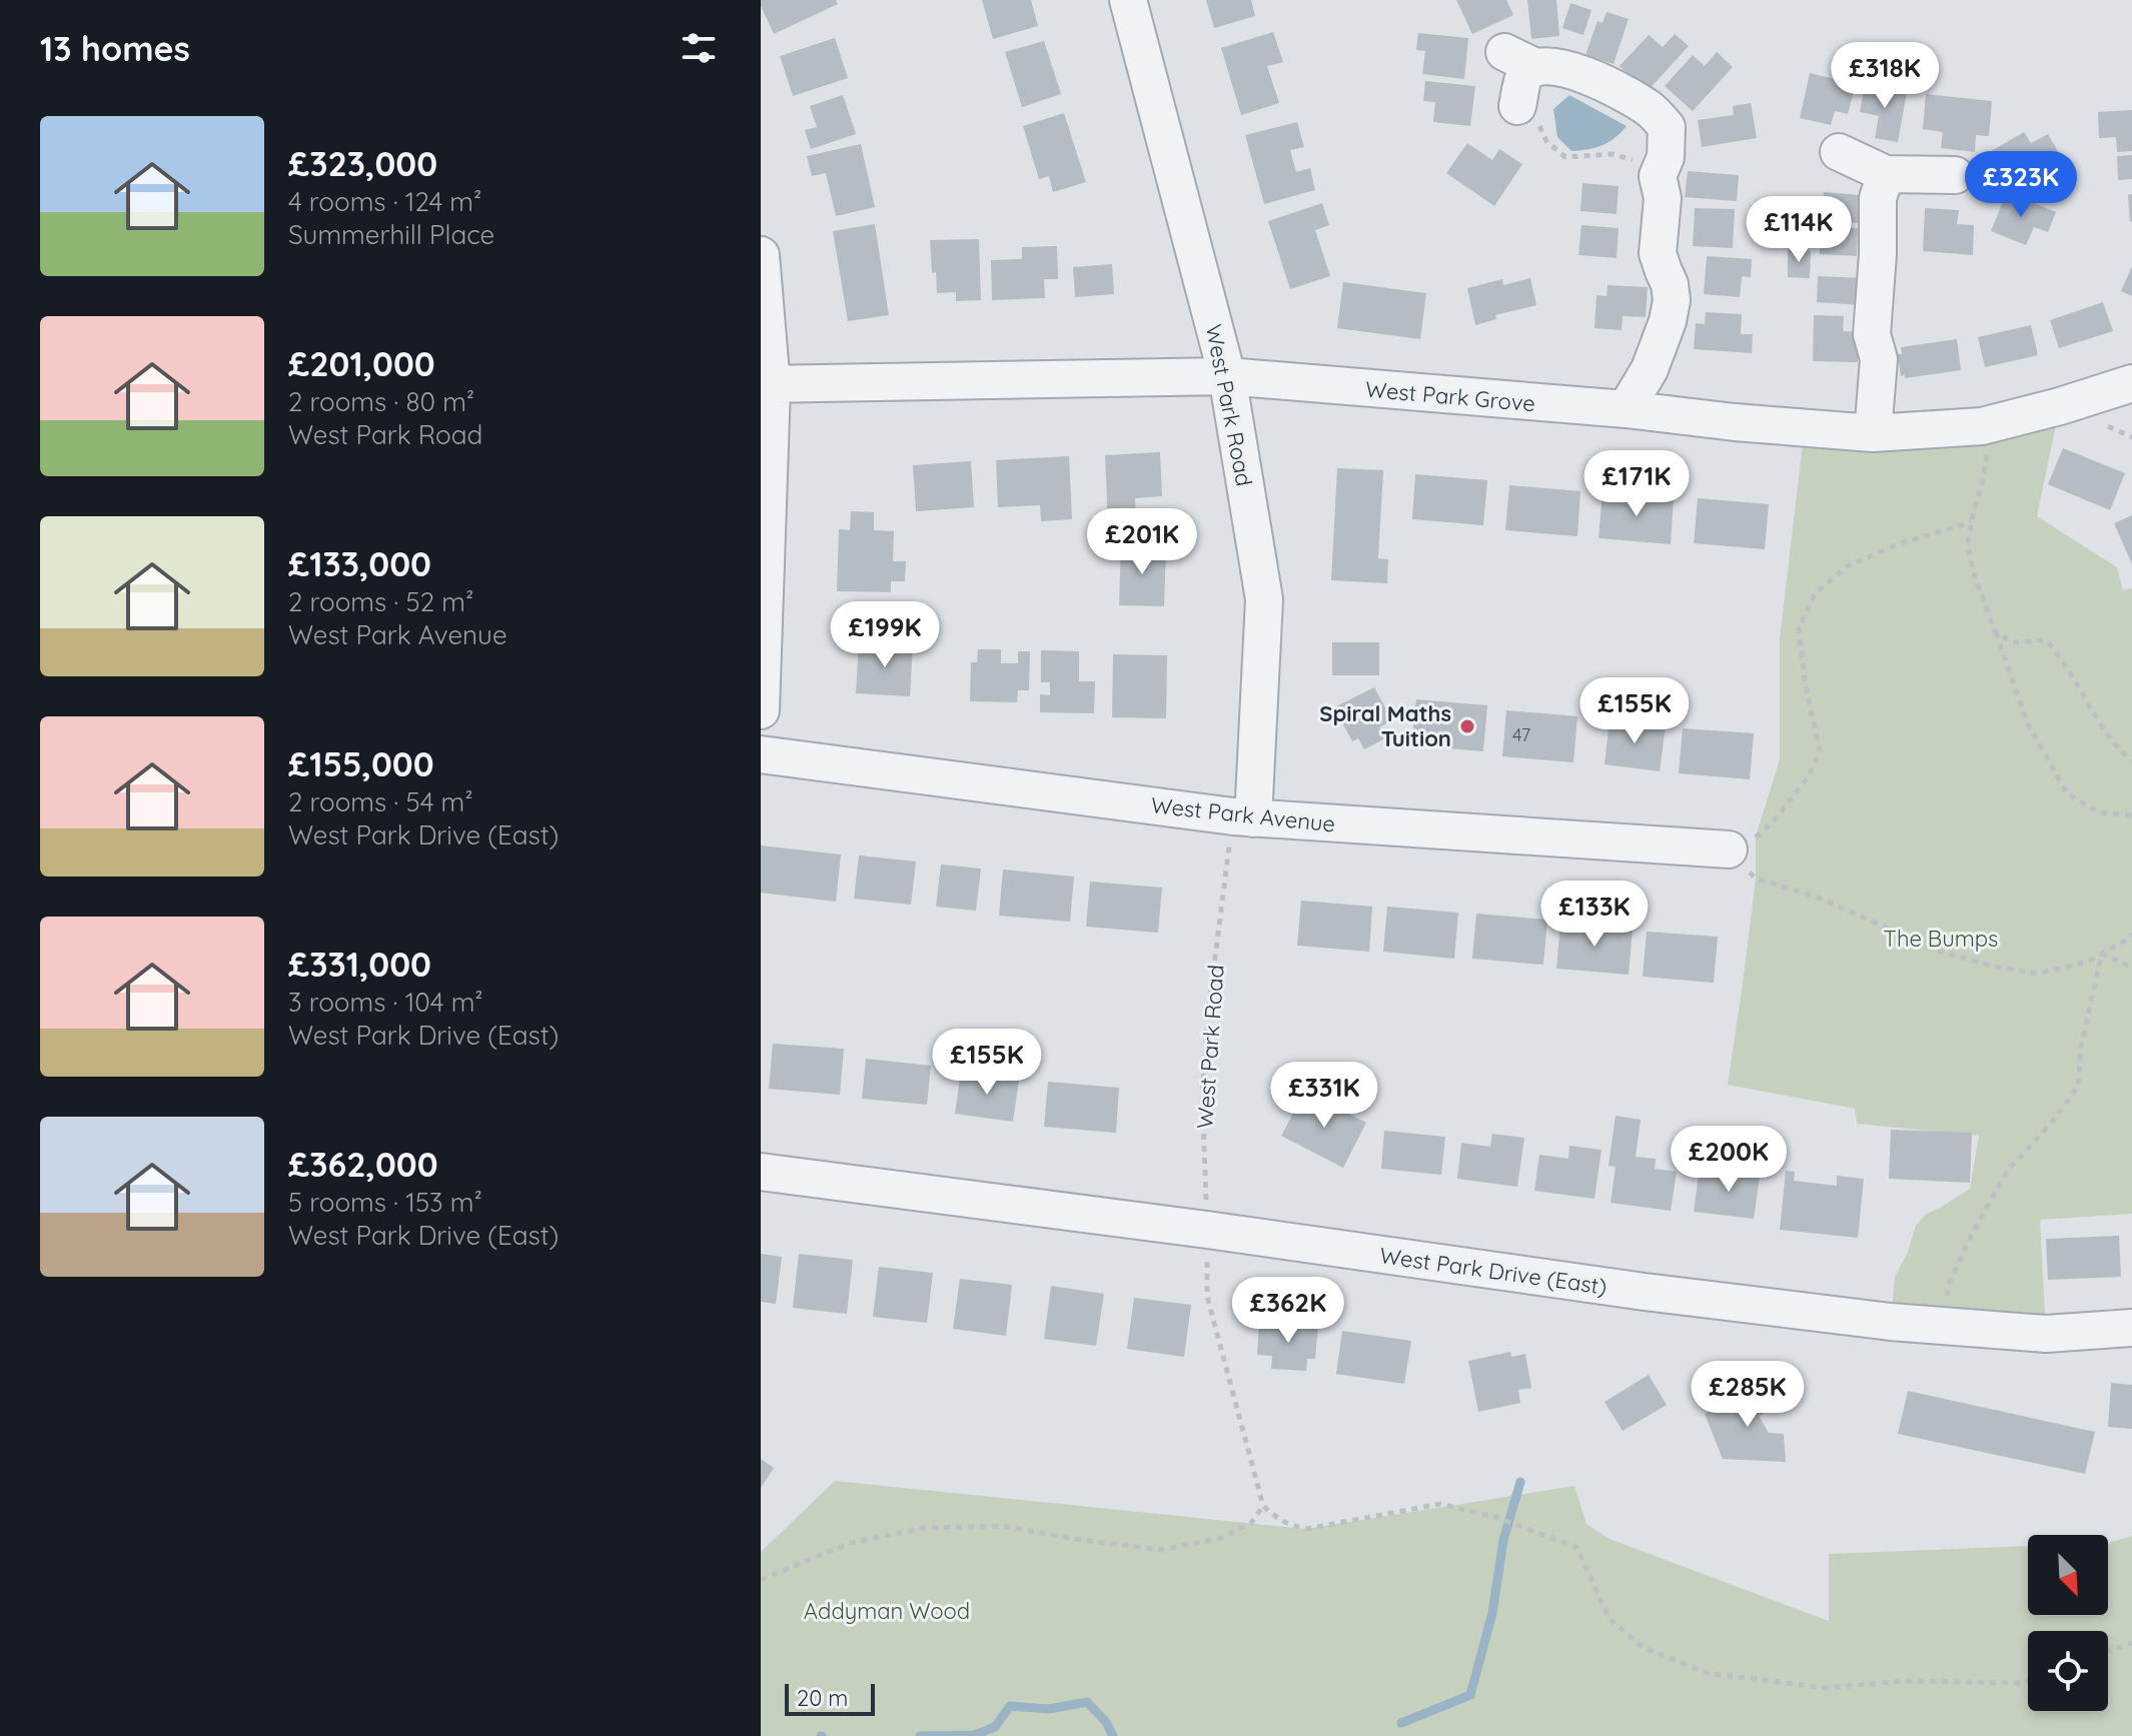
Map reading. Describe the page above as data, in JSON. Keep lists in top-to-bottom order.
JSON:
{
  "streets": {
    "street": [
      "West Park Grove",
      "West Park Road",
      "West Park Avenue",
      "West Park Drive (East)"
    ]
  },
  "crossings": [
    ["West Park Grove", "West Park Road"],
    ["West Park Road", "West Park Avenue"],
    ["West Park Road", "West Park Drive (East)"]
  ],
  "parks": ["The Bumps", "Addyman Wood"],
  "places": ["Spiral Maths Tuition"],
  "house_numbers": ["47"],
  "scale_bar": "20 m",
  "north": "bottom right",
  "page": {
    "heading": "13 homes",
    "price": [
      "£318K",
      "£323K",
      "£114K",
      "£171K",
      "£201K",
      "£199K",
      "£155K",
      "£133K",
      "£155K",
      "£331K",
      "£200K",
      "£362K",
      "£285K"
    ],
    "list": [
      {
        "name": "£323,000",
        "note": "4 rooms · 124 m² · Summerhill Place"
      },
      {
        "name": "£201,000",
        "note": "2 rooms · 80 m² · West Park Road"
      },
      {
        "name": "£133,000",
        "note": "2 rooms · 52 m² · West Park Avenue"
      },
      {
        "name": "£155,000",
        "note": "2 rooms · 54 m² · West Park Drive (East)"
      },
      {
        "name": "£331,000",
        "note": "3 rooms · 104 m² · West Park Drive (East)"
      },
      {
        "name": "£362,000",
        "note": "5 rooms · 153 m² · West Park Drive (East)"
      }
    ],
    "scale": "20 m"
  }
}
